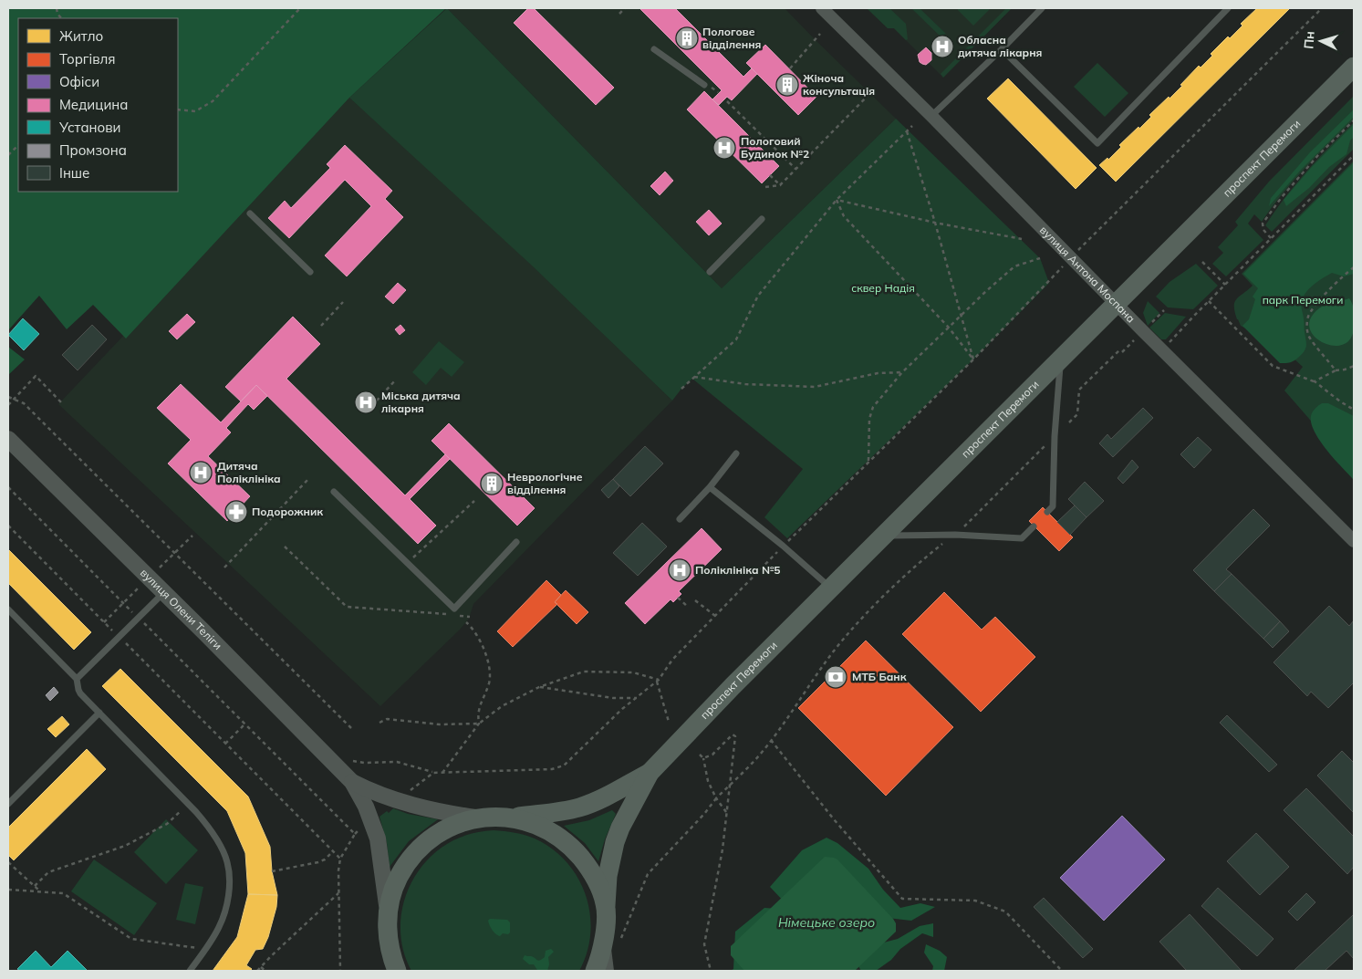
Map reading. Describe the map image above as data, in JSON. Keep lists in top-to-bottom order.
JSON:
{
  "streets": {
    "main road": ["проспект Перемоги"],
    "street": ["вулиця Антона Моспана", "вулиця Олени Теліги"]
  },
  "crossings": [
    ["проспект Перемоги", "вулиця Антона Моспана"]
  ],
  "water": ["Німецьке озеро"],
  "parks": ["сквер Надія", "парк Перемоги"],
  "places": {
    "building": ["Пологове відділення", "Жіноча консультація", "Неврологічне відділення"],
    "hospital": [
      "Обласна дитяча лікарня",
      "Пологовий Будинок №2",
      "Міська дитяча лікарня",
      "Дитяча Поліклініка",
      "Поліклініка №5"
    ],
    "pharmacy": ["Подорожник"],
    "bank": ["МТБ Банк"]
  },
  "legend": [
    "Житло",
    "Торгівля",
    "Офіси",
    "Медицина",
    "Установи",
    "Промзона",
    "Інше"
  ],
  "north": "left"
}
